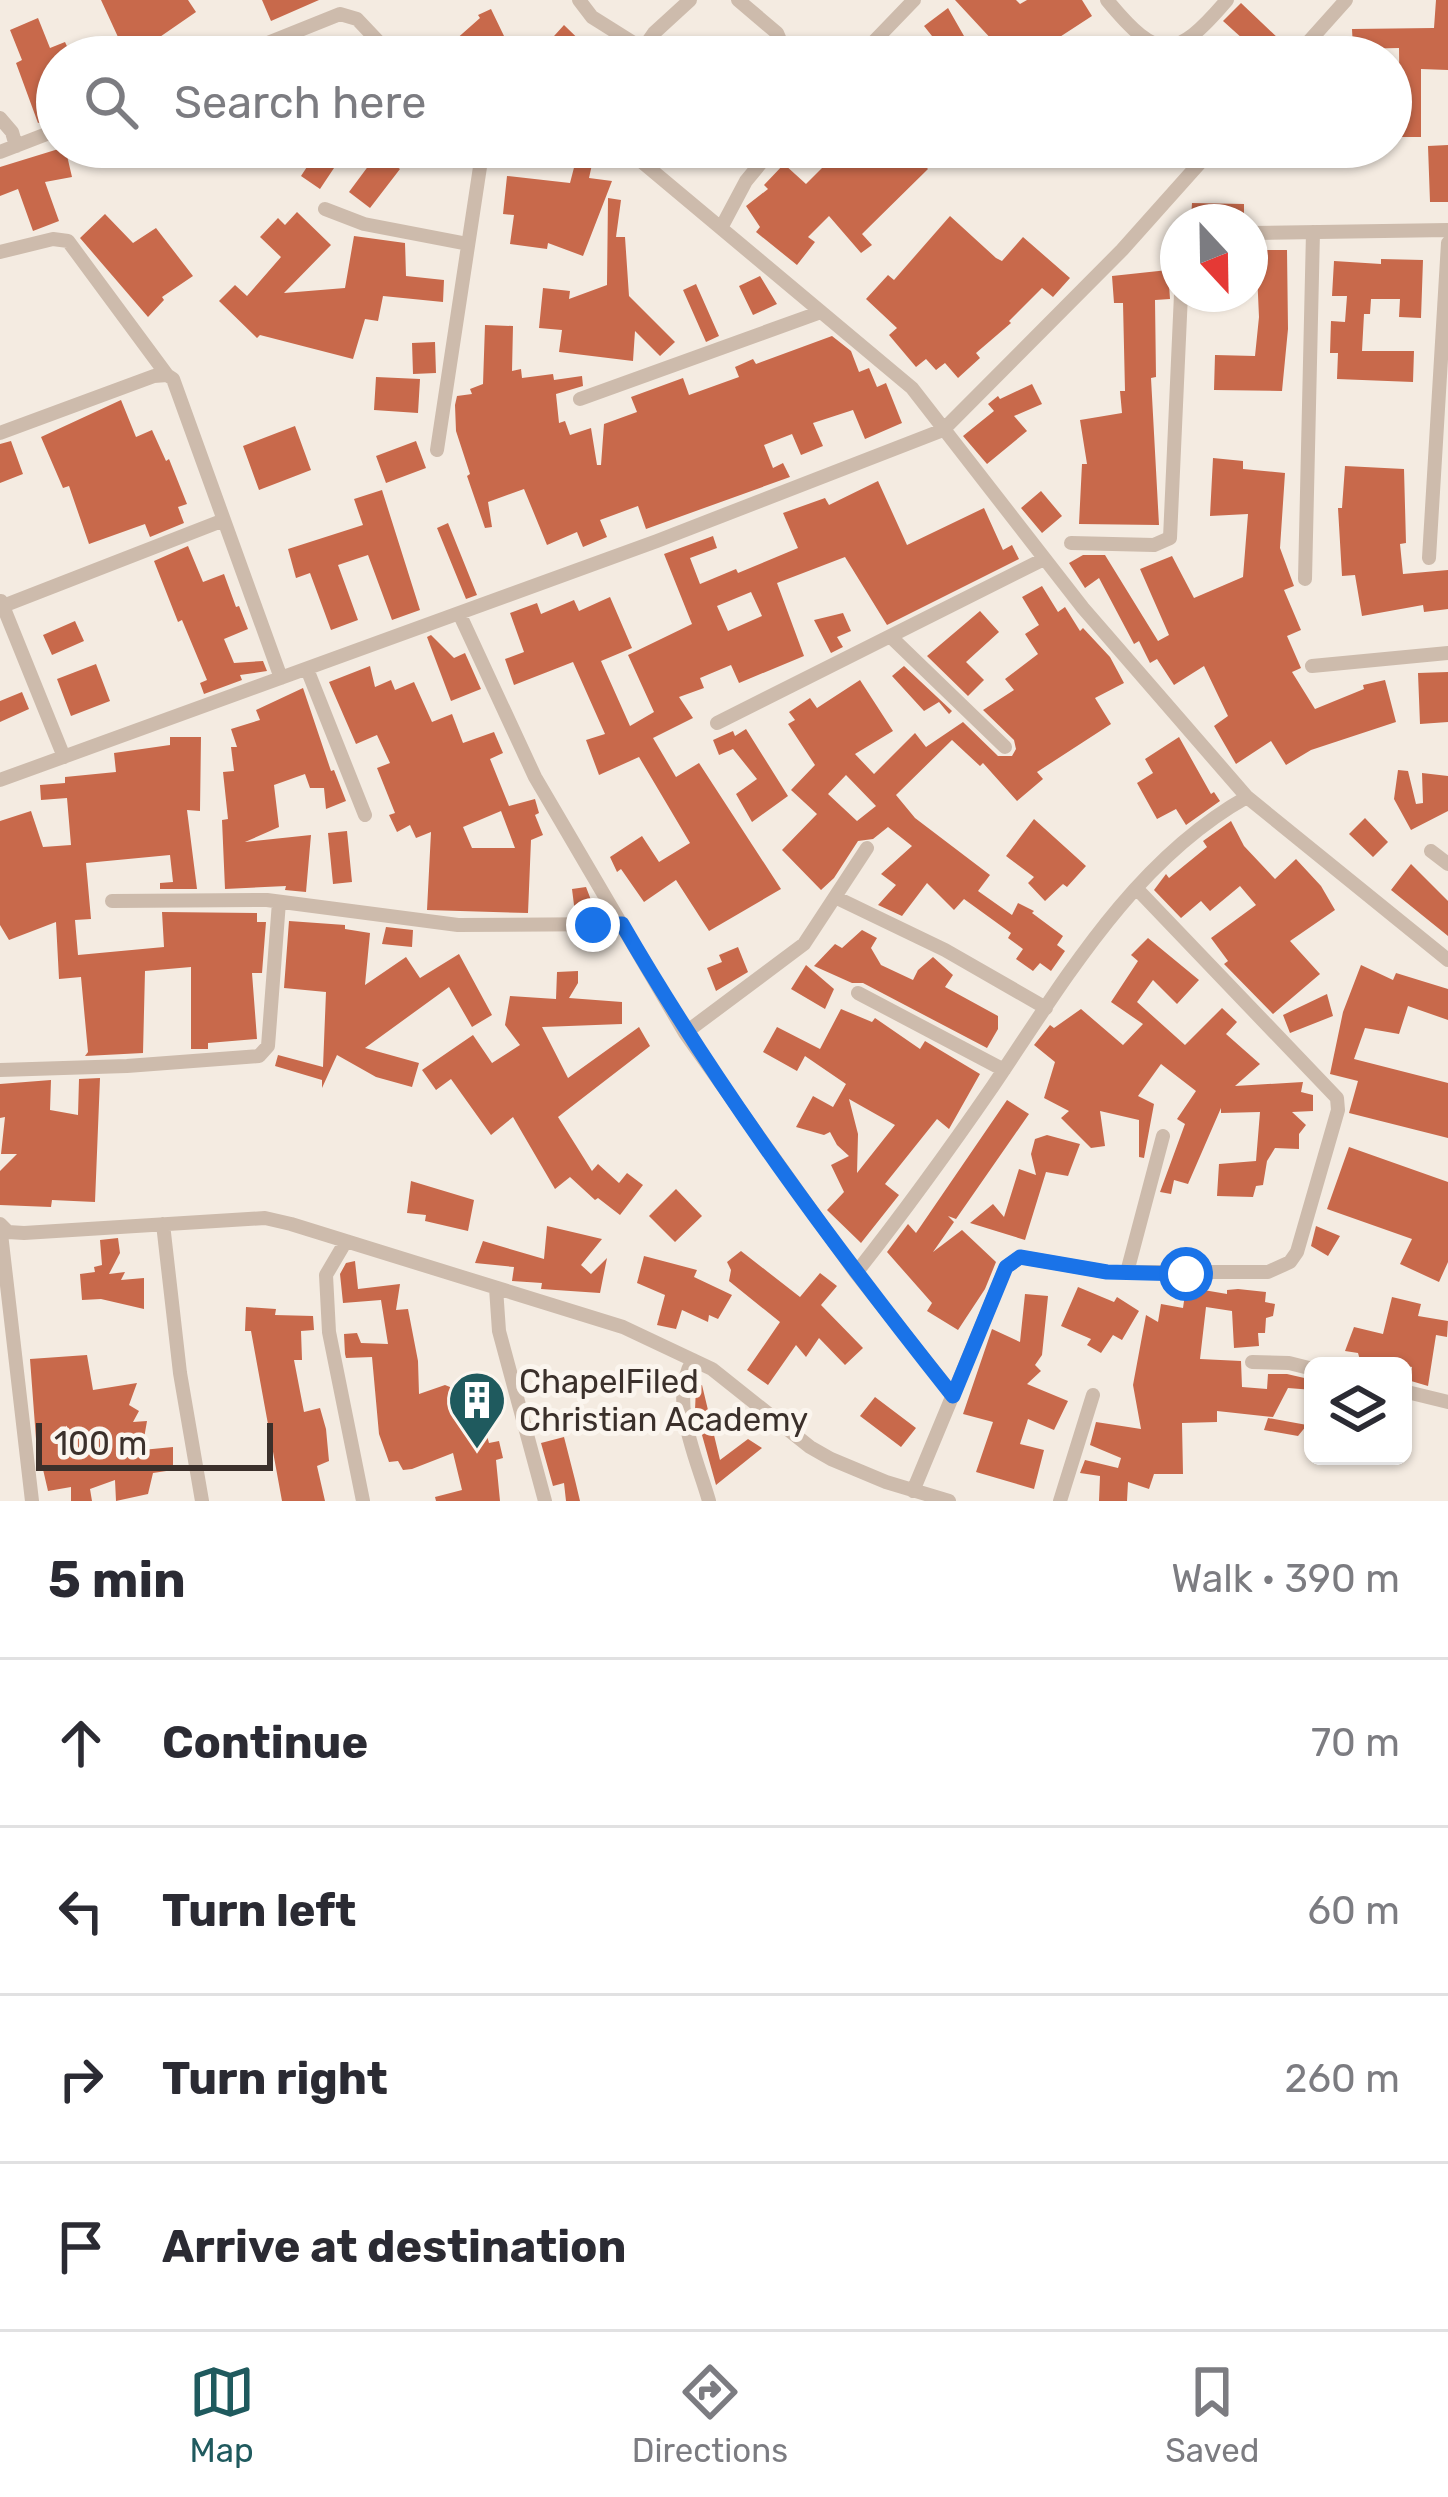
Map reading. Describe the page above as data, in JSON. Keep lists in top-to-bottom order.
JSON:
{
  "places": {
    "building": ["ChapelFiled Christian Academy"]
  },
  "scale_bar": "100 m",
  "north": "bottom",
  "page": {
    "search": "Search here",
    "scale": "100 m",
    "heading": ["5 min", "Walk · 390 m"],
    "list": [
      ["Continue", "70 m"],
      ["Turn left", "60 m"],
      ["Turn right", "260 m"],
      "Arrive at destination"
    ],
    "nav": ["Map", "Directions", "Saved"]
  }
}
